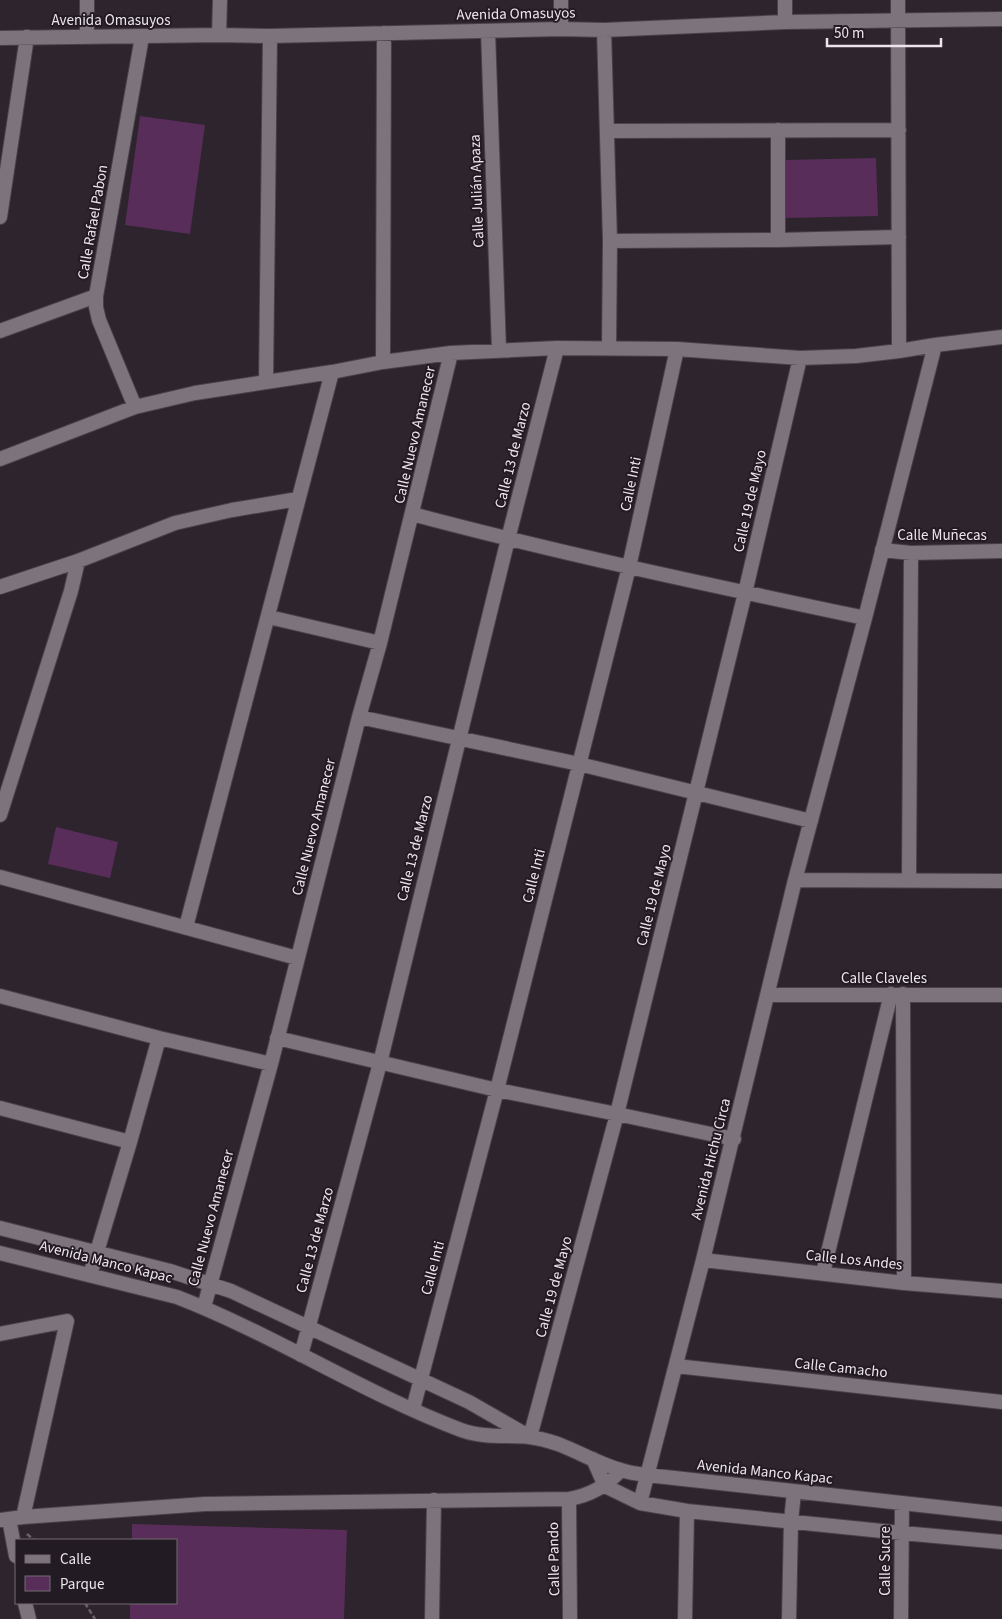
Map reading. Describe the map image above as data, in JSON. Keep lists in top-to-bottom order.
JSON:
{
  "streets": {
    "street": [
      "Avenida Omasuyos",
      "Calle Julián Apaza",
      "Calle Rafael Pabon",
      "Calle Nuevo Amanecer",
      "Calle 13 de Marzo",
      "Calle Inti",
      "Calle 19 de Mayo",
      "Calle Muñecas",
      "Calle Claveles",
      "Avenida Hichu Circa",
      "Calle Los Andes",
      "Avenida Manco Kapac",
      "Calle Camacho",
      "Calle Pando",
      "Calle Sucre"
    ]
  },
  "crossings": [
    ["Avenida Omasuyos", "Calle Julián Apaza"],
    ["Avenida Omasuyos", "Calle Rafael Pabon"],
    ["Calle Nuevo Amanecer", "Avenida Manco Kapac"],
    ["Calle 13 de Marzo", "Avenida Manco Kapac"],
    ["Calle Inti", "Avenida Manco Kapac"],
    ["Calle 19 de Mayo", "Avenida Manco Kapac"],
    ["Calle Muñecas", "Avenida Hichu Circa"],
    ["Calle Claveles", "Avenida Hichu Circa"],
    ["Avenida Hichu Circa", "Calle Los Andes"],
    ["Avenida Hichu Circa", "Avenida Manco Kapac"],
    ["Avenida Hichu Circa", "Calle Camacho"],
    ["Avenida Manco Kapac", "Calle Sucre"]
  ],
  "legend": ["Calle", "Parque"],
  "scale_bar": "50 m"
}
